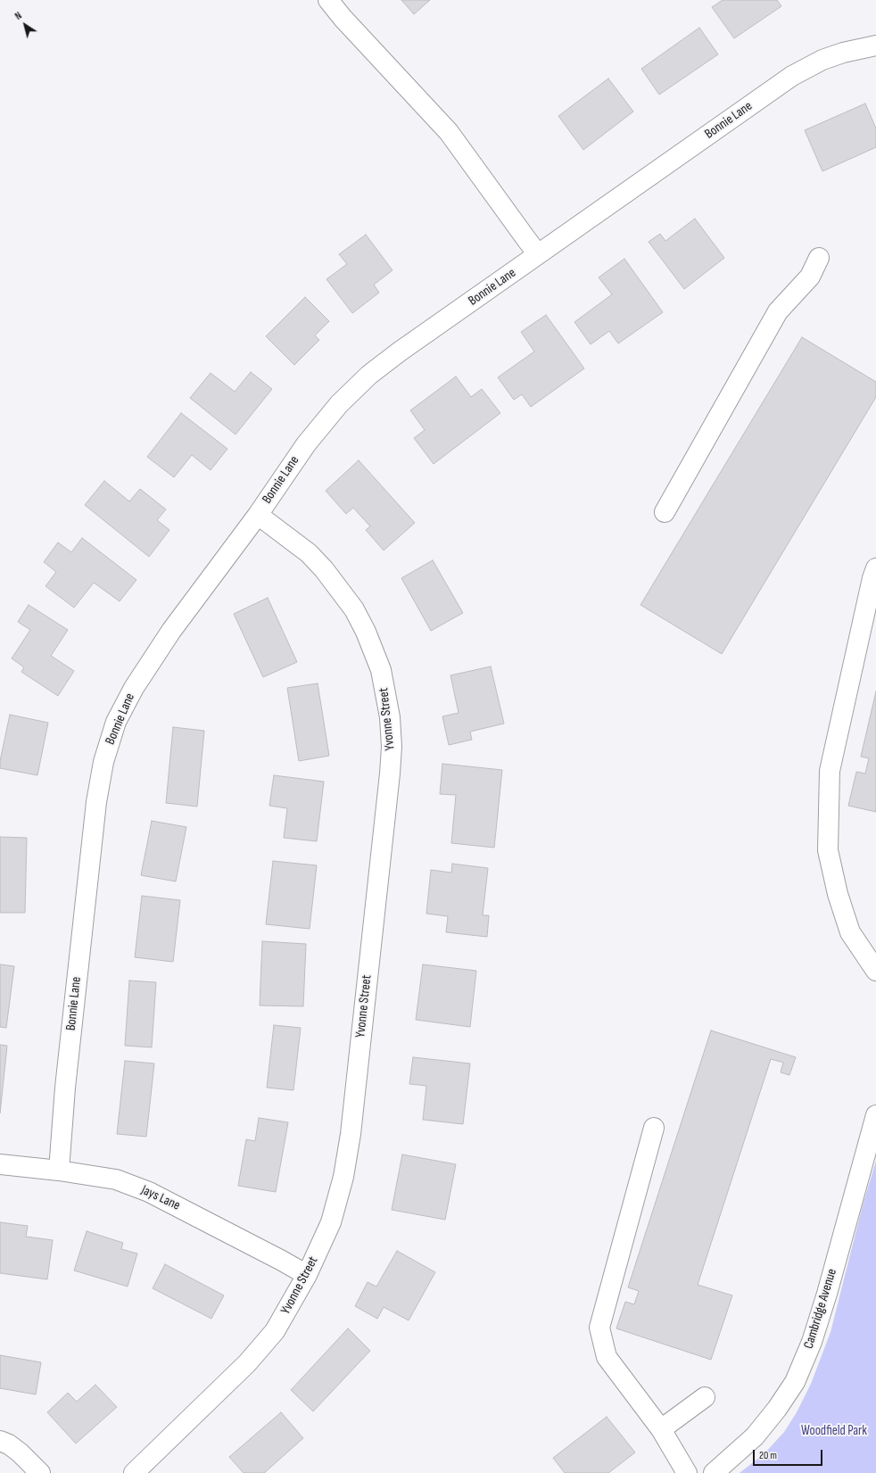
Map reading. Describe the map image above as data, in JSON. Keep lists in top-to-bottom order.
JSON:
{
  "streets": {
    "street": [
      "Bonnie Lane",
      "Yvonne Street",
      "Jays Lane",
      "Cambridge Avenue"
    ]
  },
  "crossings": [
    ["Bonnie Lane", "Yvonne Street"],
    ["Bonnie Lane", "Jays Lane"],
    ["Yvonne Street", "Jays Lane"]
  ],
  "parks": ["Woodfield Park"],
  "scale_bar": "20 m",
  "north": "top left"
}
